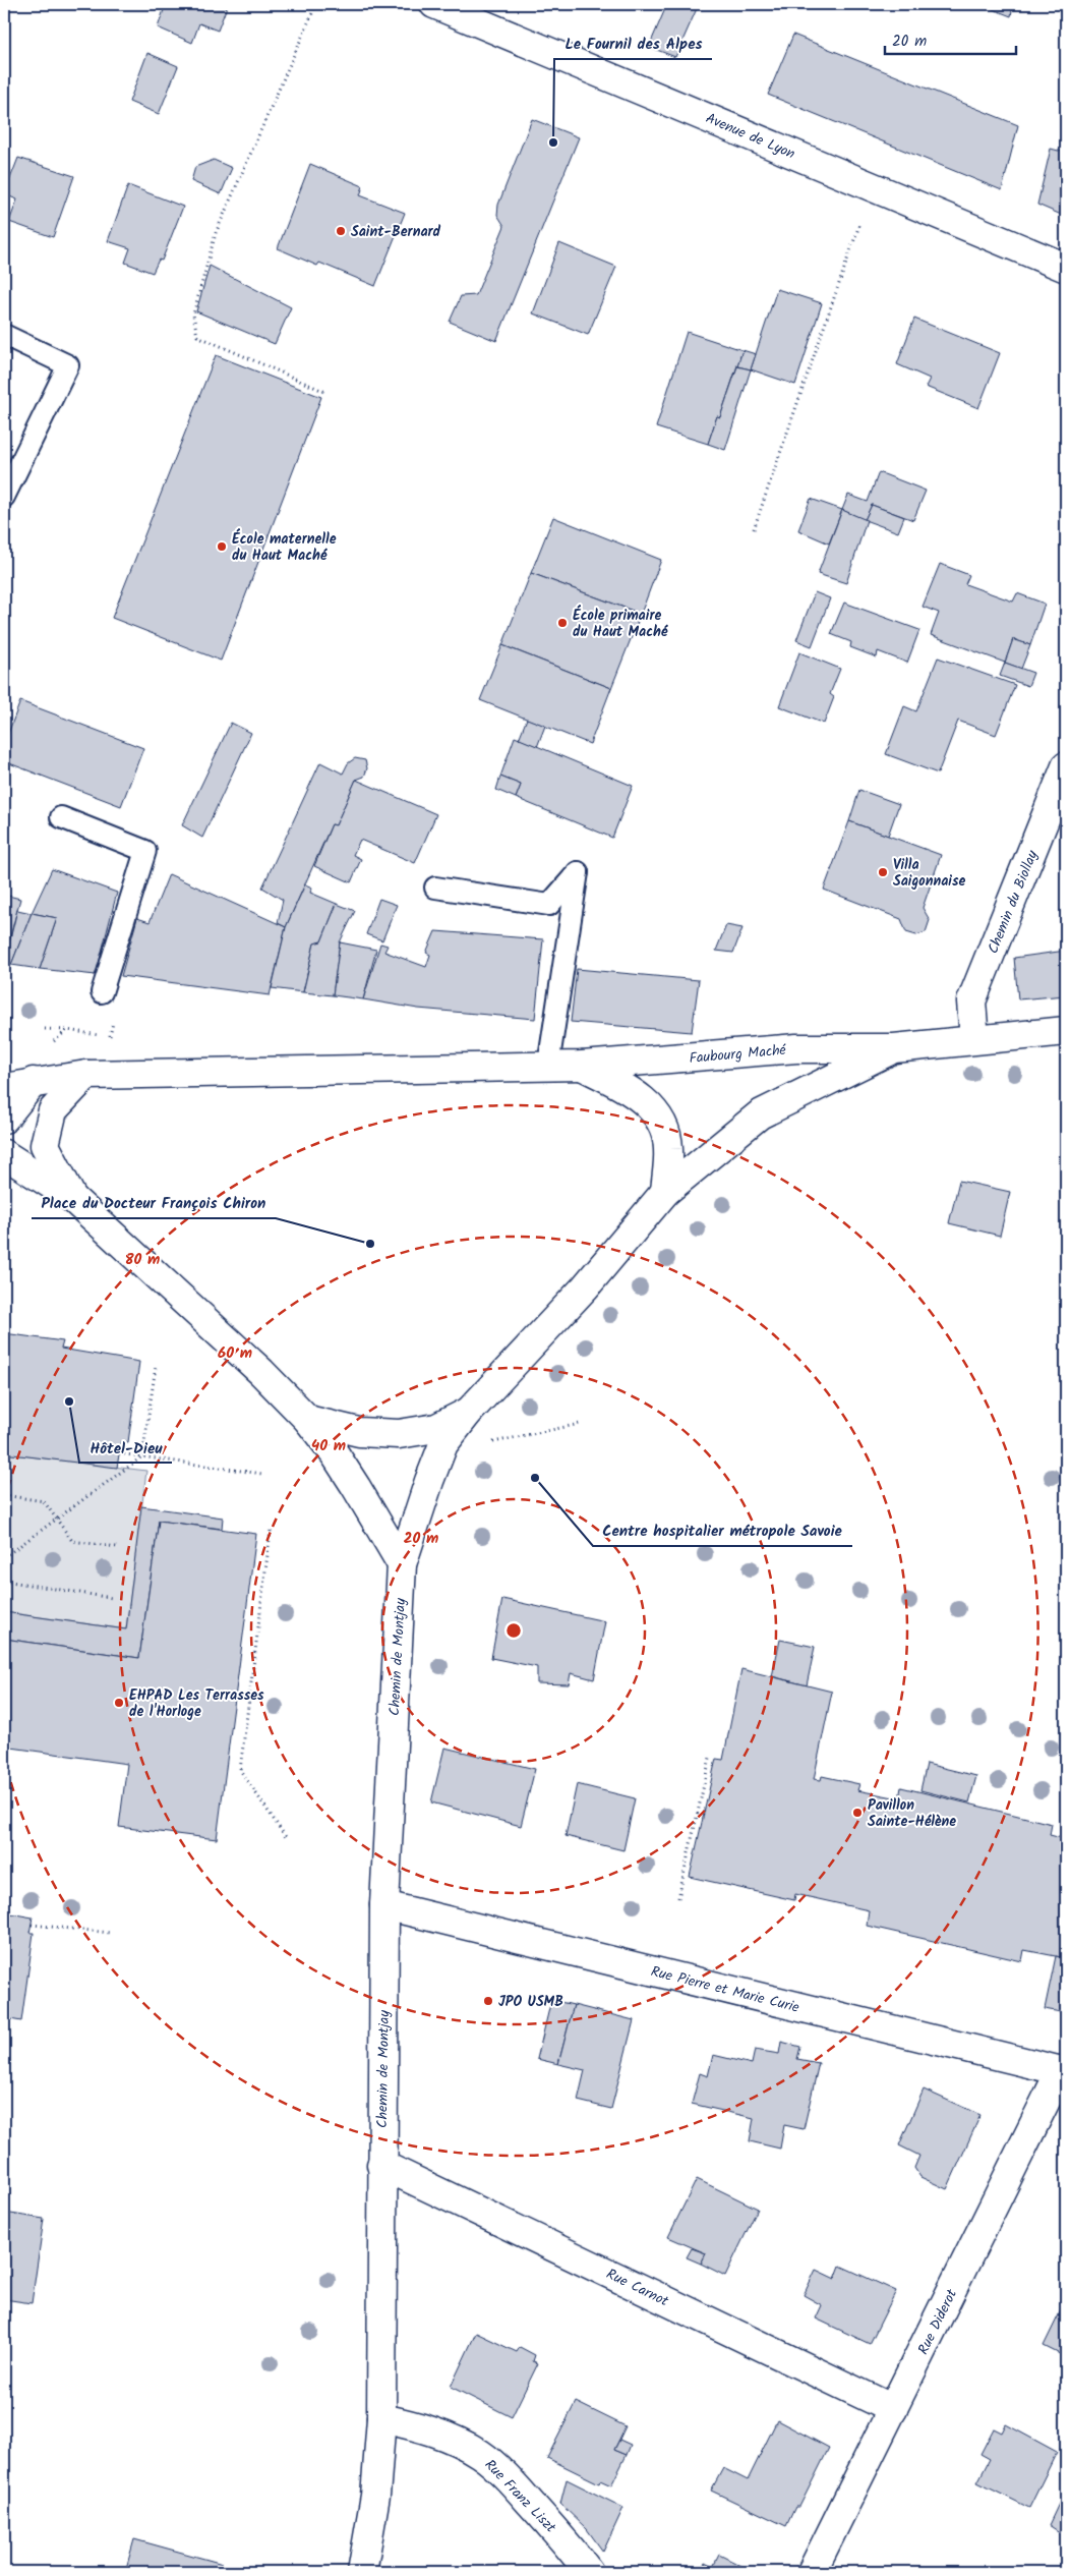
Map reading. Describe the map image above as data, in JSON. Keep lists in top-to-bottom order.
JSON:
{
  "streets": {
    "street": [
      "Avenue de Lyon",
      "Chemin du Biollay",
      "Faubourg Maché",
      "Chemin de Montjay",
      "Rue Pierre et Marie Curie",
      "Rue Carnot",
      "Rue Diderot",
      "Rue Franz Liszt"
    ]
  },
  "crossings": [
    ["Chemin du Biollay", "Faubourg Maché"],
    ["Faubourg Maché", "Chemin de Montjay"],
    ["Chemin de Montjay", "Rue Pierre et Marie Curie"],
    ["Chemin de Montjay", "Rue Carnot"],
    ["Chemin de Montjay", "Rue Franz Liszt"],
    ["Rue Pierre et Marie Curie", "Rue Diderot"],
    ["Rue Carnot", "Rue Diderot"]
  ],
  "places": [
    "Le Fournil des Alpes",
    "Saint-Bernard",
    "École maternelle du Haut Maché",
    "École primaire du Haut Maché",
    "Villa Saigonnaise",
    "Place du Docteur François Chiron",
    "Hôtel-Dieu",
    "Centre hospitalier métropole Savoie",
    "EHPAD Les Terrasses de l'Horloge",
    "Pavillon Sainte-Hélène",
    "JPO USMB"
  ],
  "scale_bar": "20 m",
  "rings": [
    "80 m",
    "60 m",
    "40 m",
    "20 m"
  ]
}
